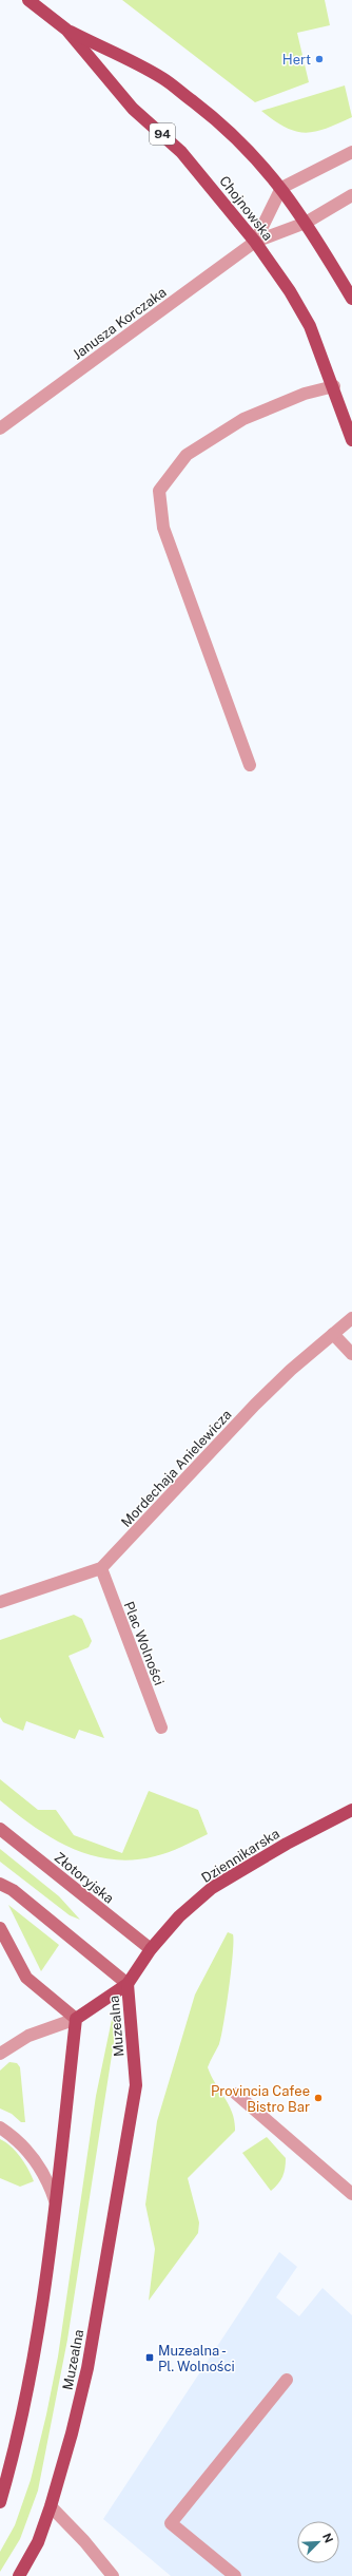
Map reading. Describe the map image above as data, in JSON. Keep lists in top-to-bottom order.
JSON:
{
  "streets": {
    "main road": [
      "94",
      "Chojnowska",
      "Dziennikarska",
      "Muzealna"
    ],
    "street": [
      "Janusza Korczaka",
      "Mordechaja Anielewicza",
      "Plac Wolności",
      "Złotoryjska"
    ]
  },
  "crossings": [
    ["Chojnowska", "Janusza Korczaka"],
    ["Mordechaja Anielewicza", "Plac Wolności"],
    ["Dziennikarska", "Złotoryjska"],
    ["Dziennikarska", "Muzealna"]
  ],
  "places": {
    "other": ["Hert", "Provincia Cafee Bistro Bar"],
    "transit": ["Muzealna - Pl. Wolności"]
  },
  "north": "top right"
}
